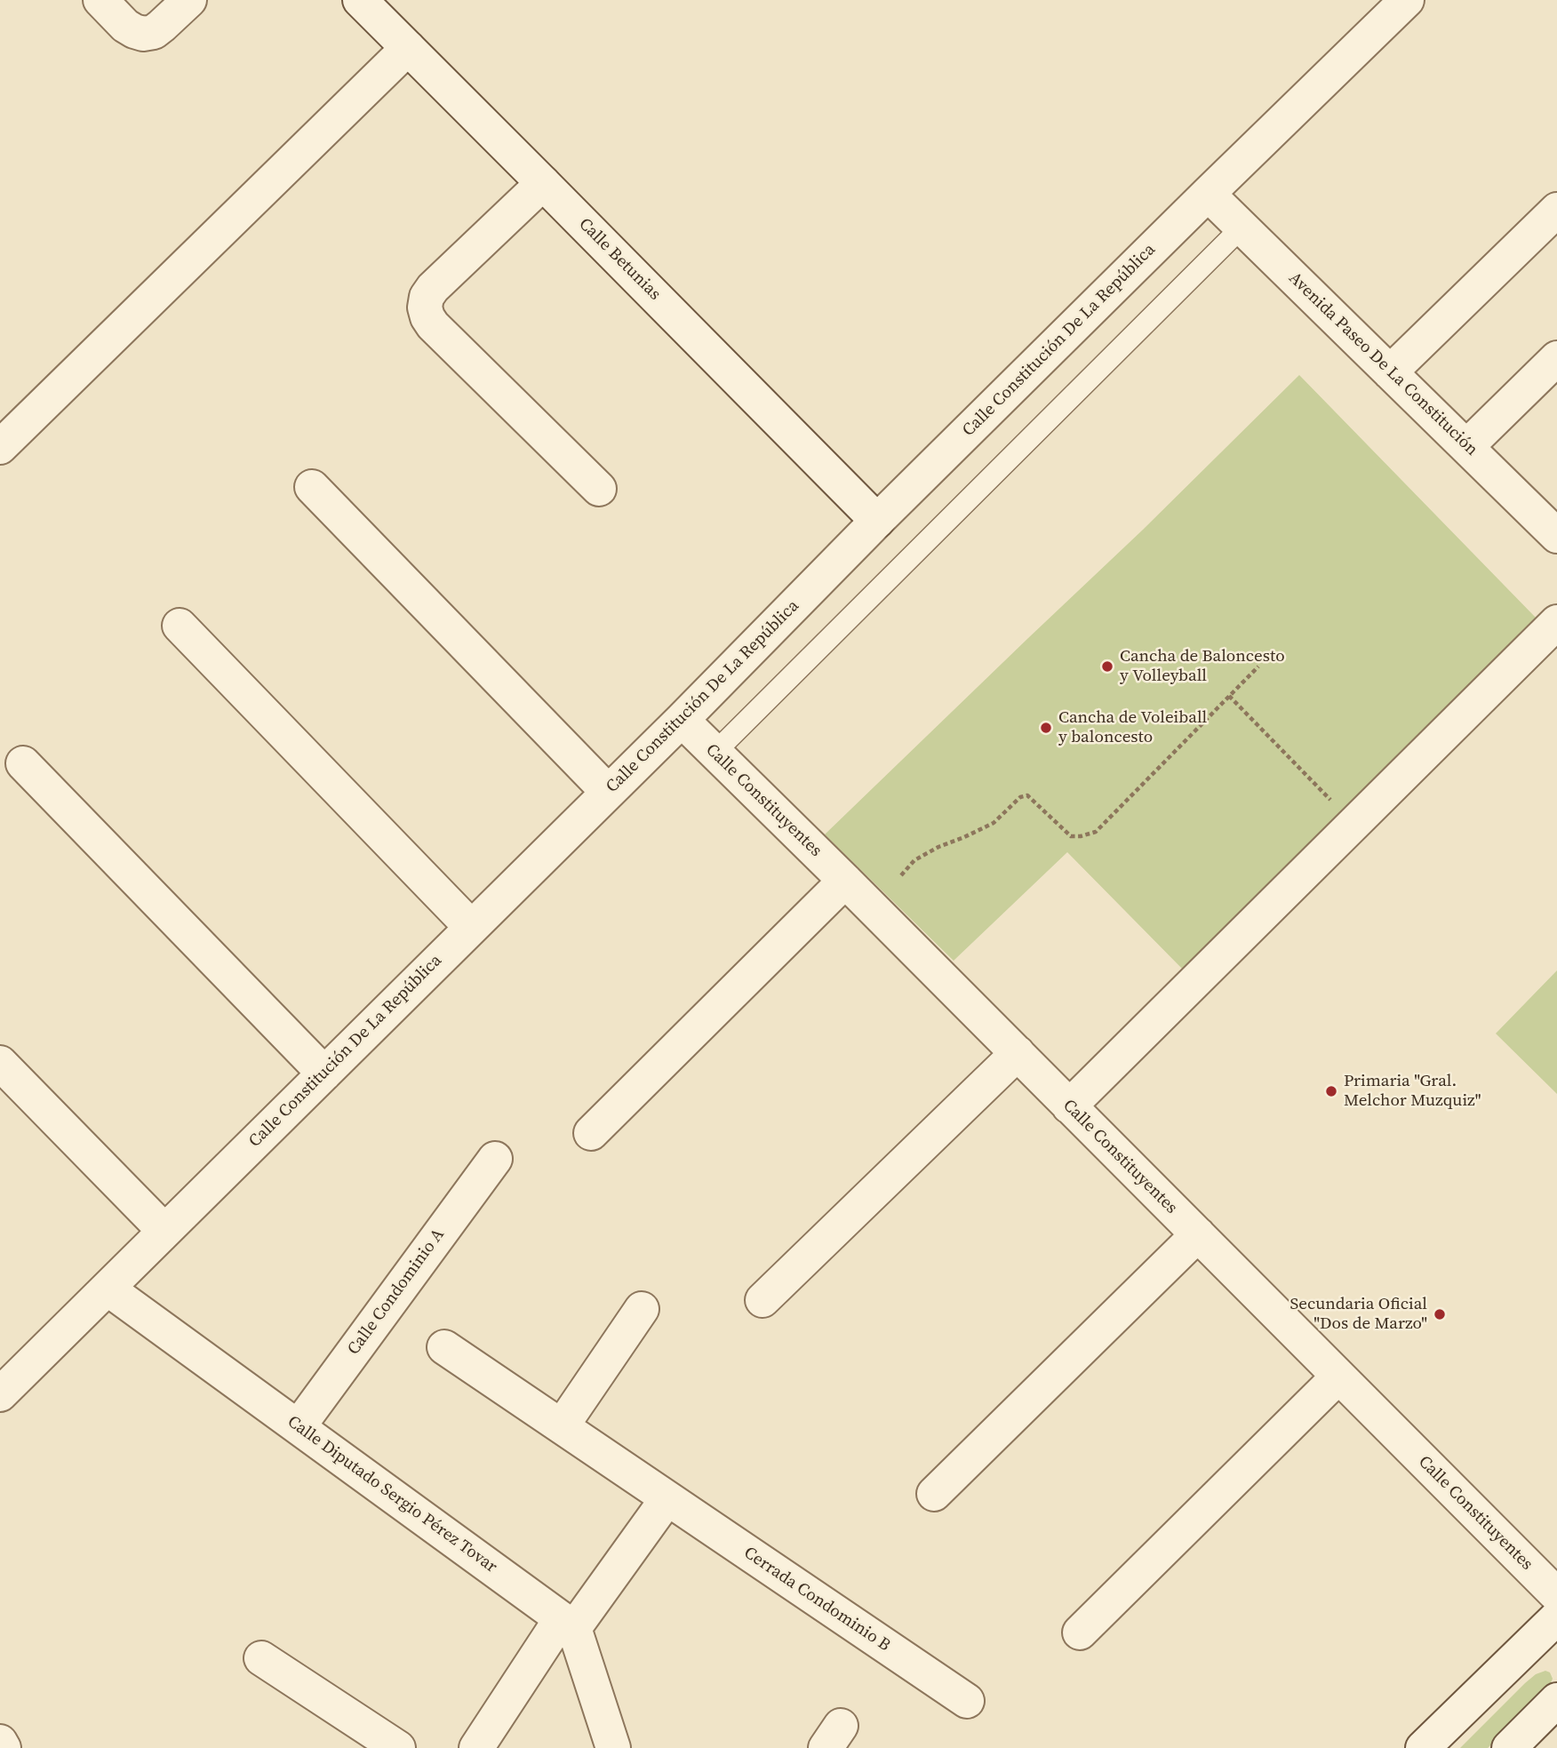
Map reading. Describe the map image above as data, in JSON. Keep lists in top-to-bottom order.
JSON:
{
  "streets": {
    "street": [
      "Calle Betunias",
      "Calle Constitución De La República",
      "Avenida Paseo De La Constitución",
      "Calle Constituyentes",
      "Calle Condominio A",
      "Calle Diputado Sergio Pérez Tovar",
      "Cerrada Condominio B"
    ]
  },
  "crossings": [
    ["Calle Betunias", "Calle Constitución De La República"],
    ["Calle Constitución De La República", "Avenida Paseo De La Constitución"],
    ["Calle Constitución De La República", "Calle Constituyentes"],
    ["Calle Constitución De La República", "Calle Diputado Sergio Pérez Tovar"],
    ["Calle Condominio A", "Calle Diputado Sergio Pérez Tovar"]
  ],
  "places": [
    "Cancha de Baloncesto y Volleyball",
    "Cancha de Voleiball y baloncesto",
    "Primaria \"Gral. Melchor Muzquiz\"",
    "Secundaria Oficial \"Dos de Marzo\""
  ]
}
